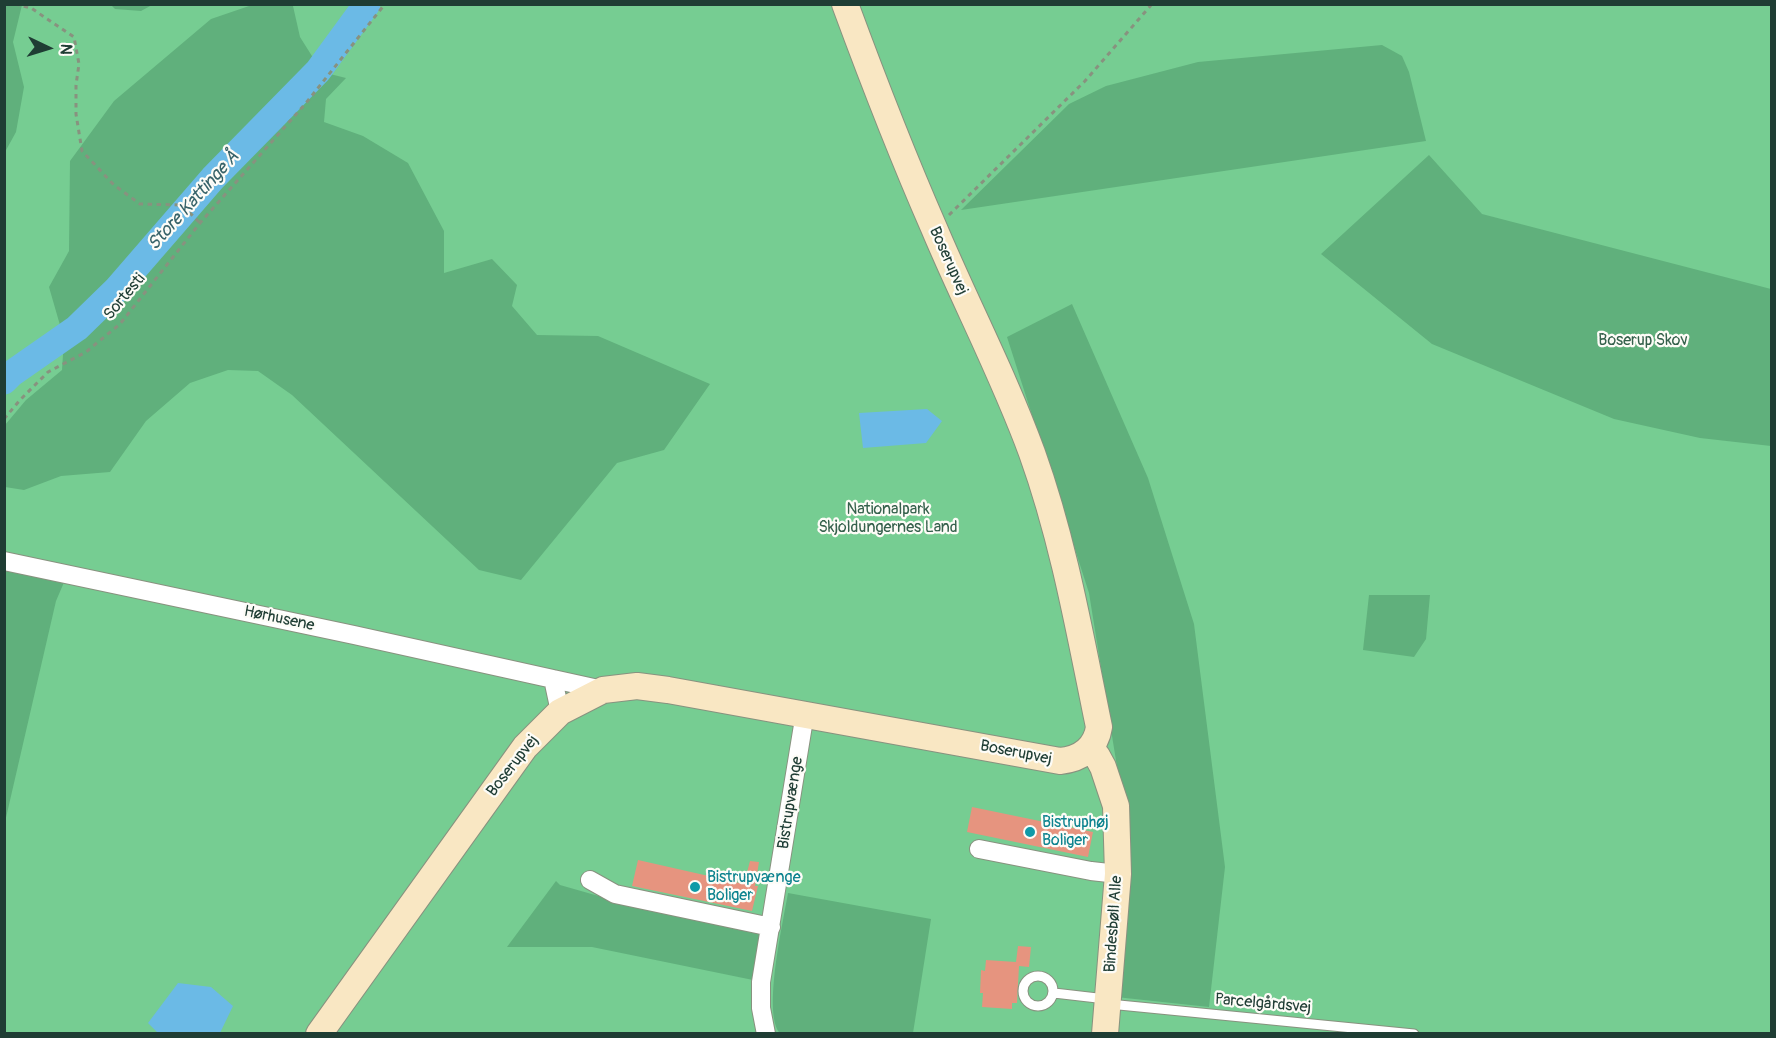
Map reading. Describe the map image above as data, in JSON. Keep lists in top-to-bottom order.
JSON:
{
  "streets": {
    "street": [
      "Boserupvej",
      "Hørhusene",
      "Bistrupvænge",
      "Bindesbøll Alle"
    ],
    "lane": ["Parcelgårdsvej"],
    "path": ["Sortesti"]
  },
  "crossings": [
    ["Boserupvej", "Hørhusene"],
    ["Boserupvej", "Bistrupvænge"],
    ["Boserupvej", "Bindesbøll Alle"],
    ["Bindesbøll Alle", "Parcelgårdsvej"]
  ],
  "water": ["Store Kattinge Å"],
  "parks": ["Boserup Skov", "Nationalpark Skjoldungernes Land"],
  "places": ["Bistruphøj Boliger", "Bistrupvænge Boliger"],
  "north": "right"
}
